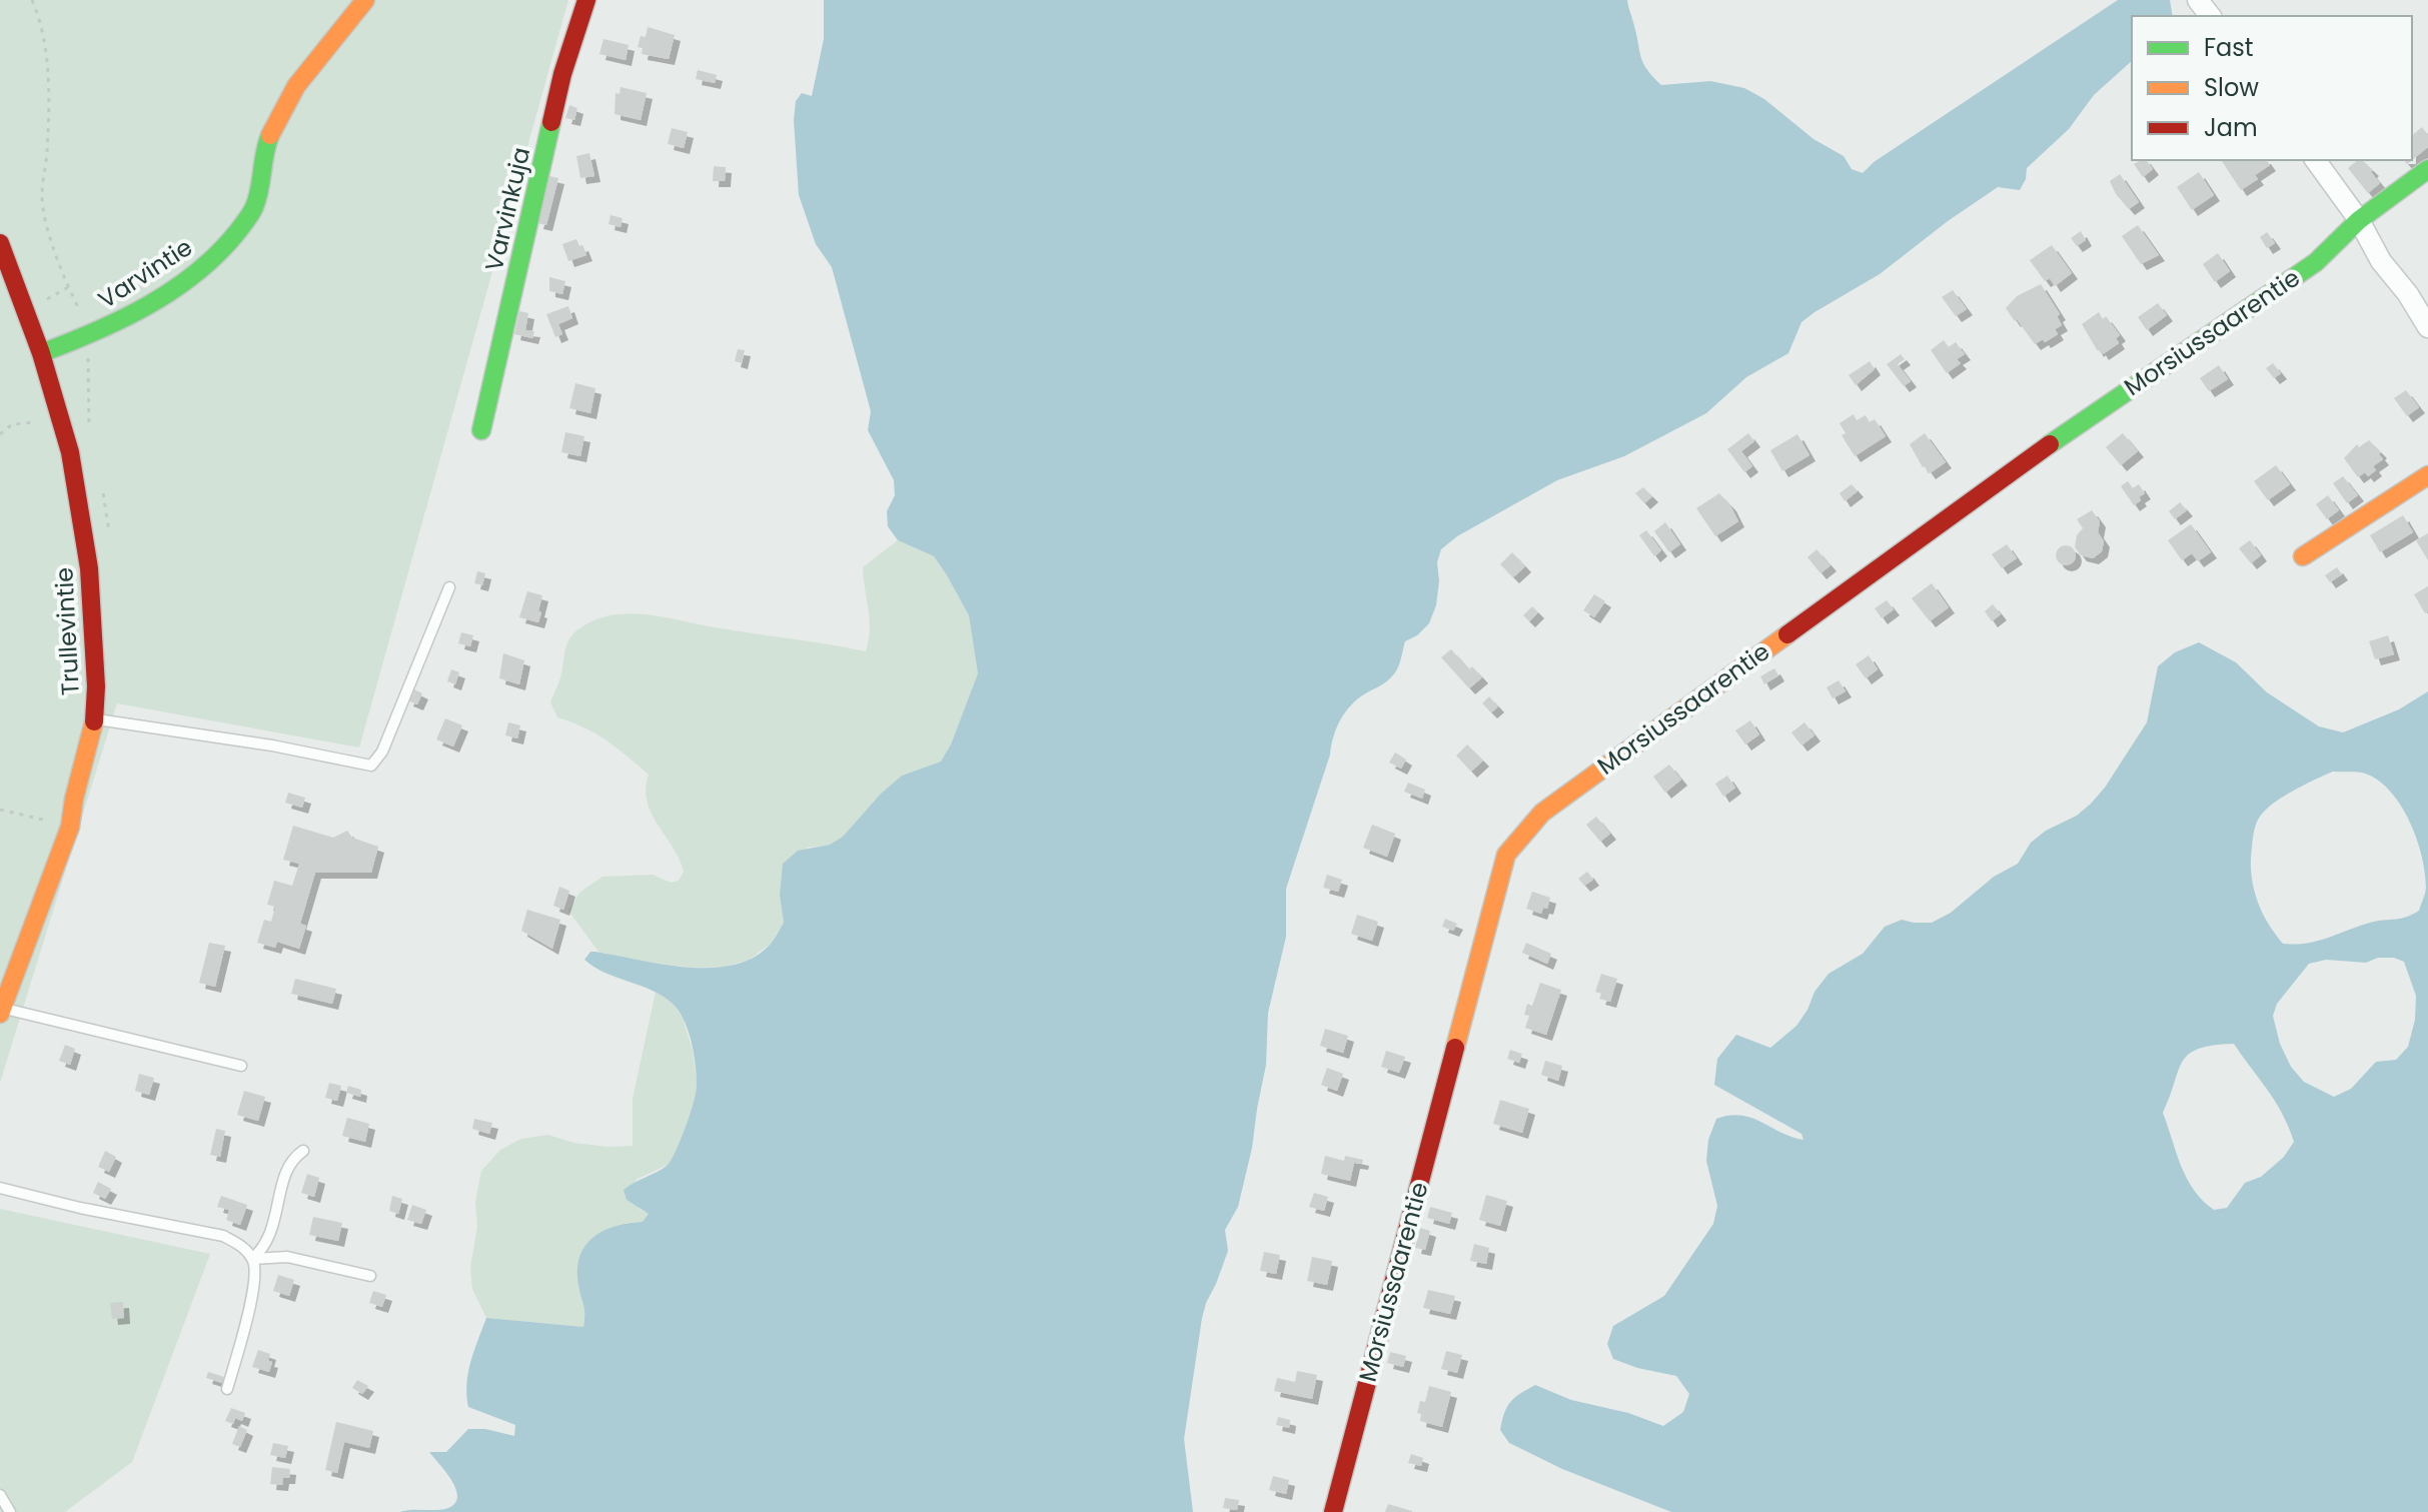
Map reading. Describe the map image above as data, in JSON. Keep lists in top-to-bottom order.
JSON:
{
  "streets": {
    "street": [
      "Varvinkuja",
      "Varvintie",
      "Morsiussaarentie",
      "Trullevintie"
    ]
  },
  "crossings": [
    ["Varvintie", "Trullevintie"]
  ],
  "legend": ["Fast", "Slow", "Jam"]
}
